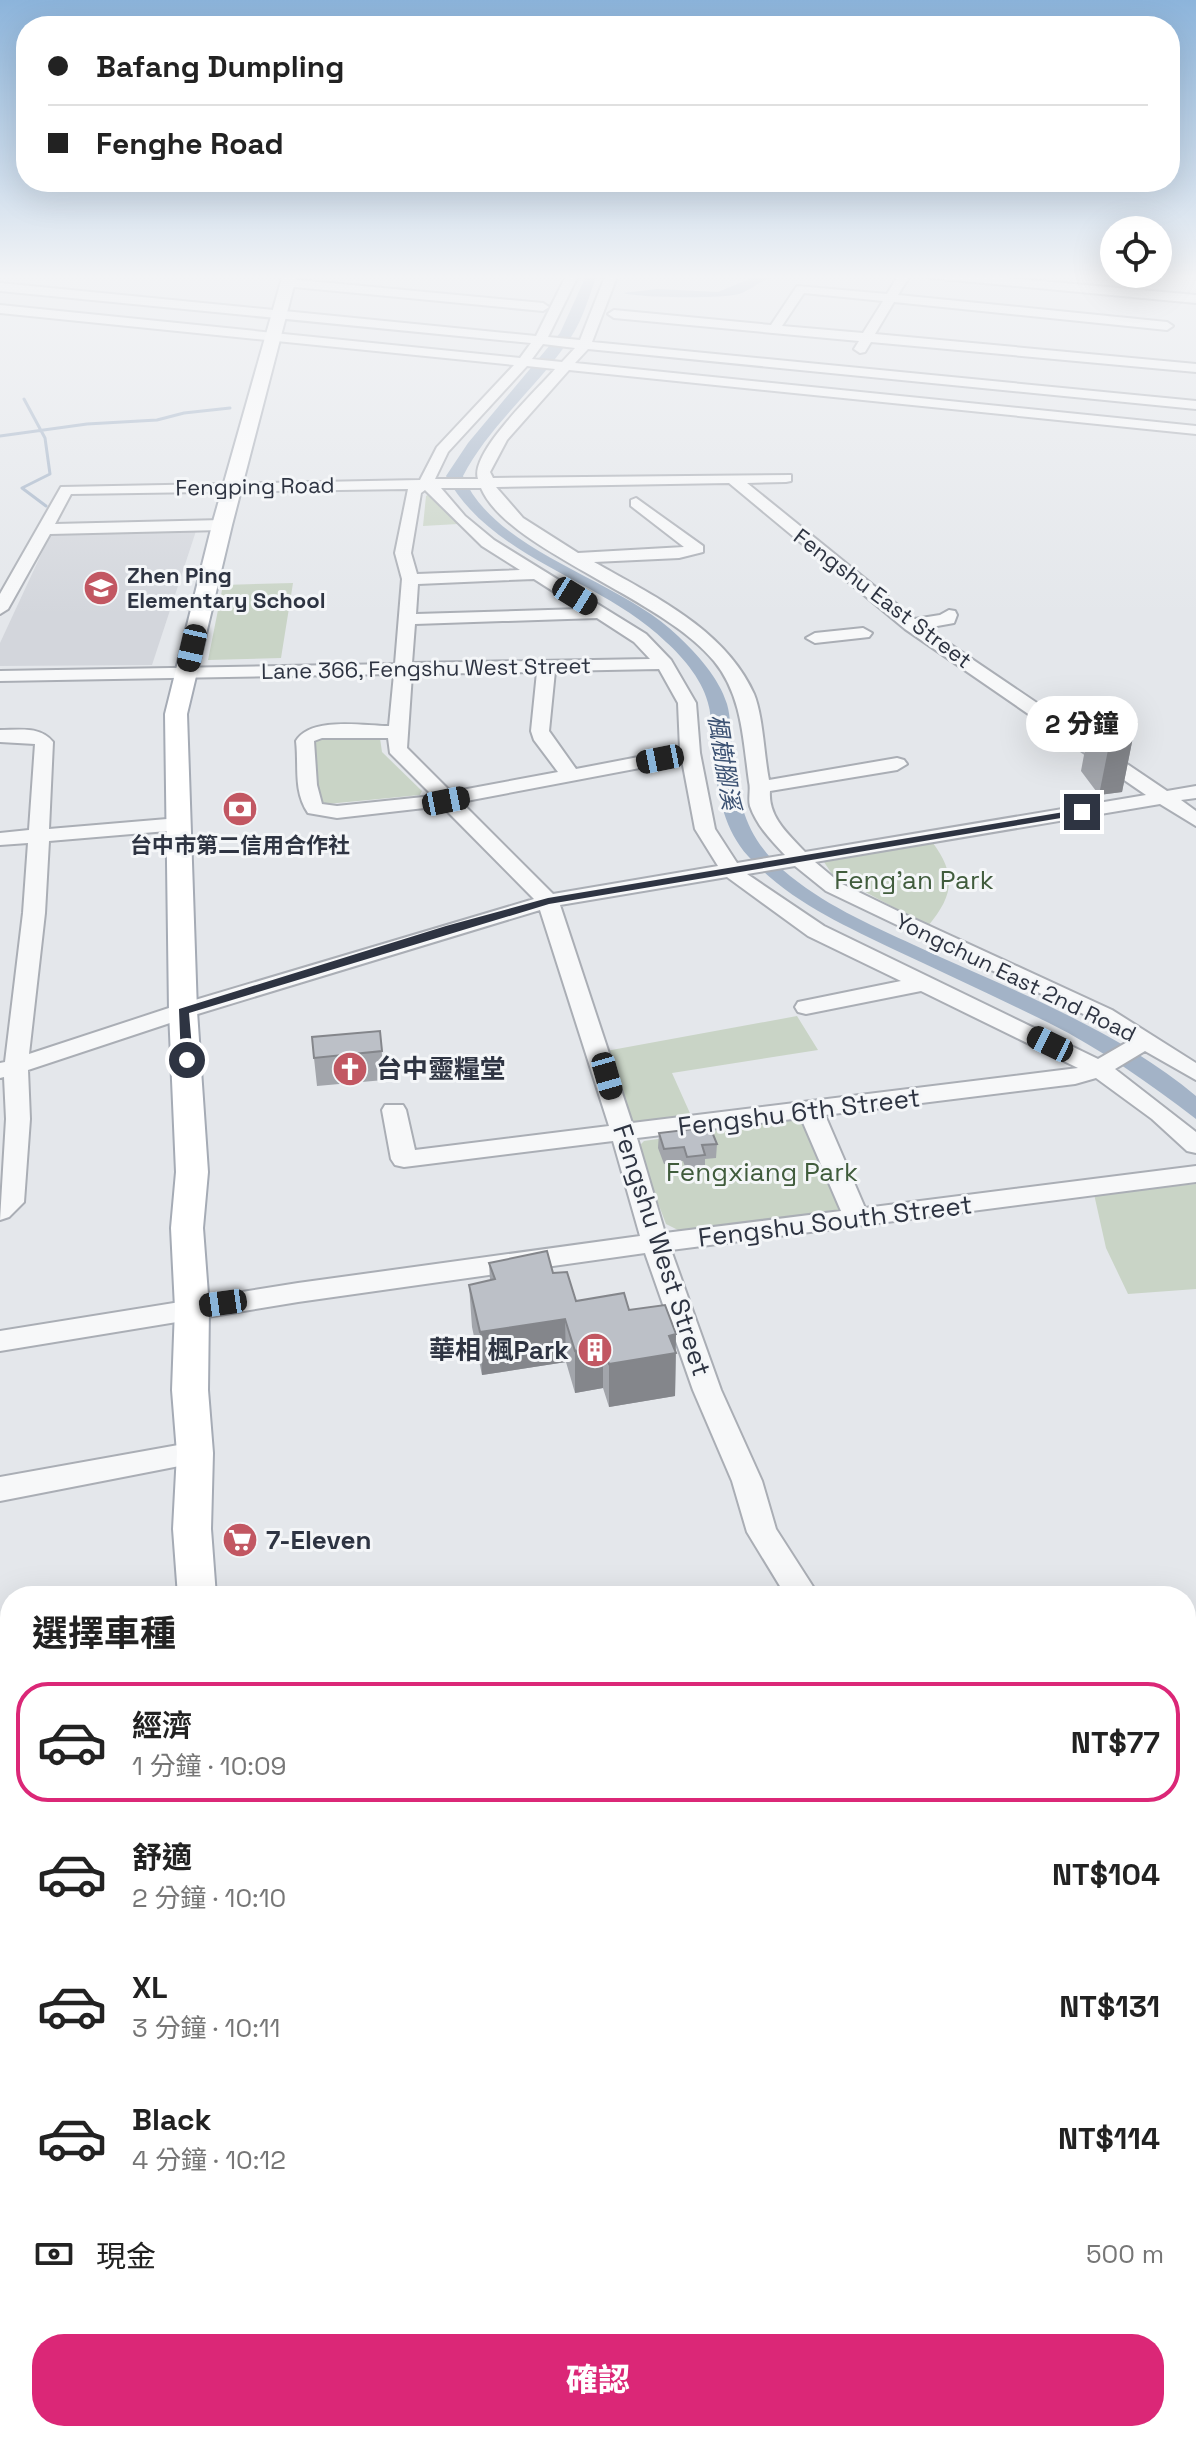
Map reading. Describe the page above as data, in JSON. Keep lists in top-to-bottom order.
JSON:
{
  "streets": {
    "street": [
      "Fengping Road",
      "Fengshu East Street",
      "Lane 366, Fengshu West Street",
      "Yongchun East 2nd Road",
      "Fengshu 6th Street",
      "Fengshu South Street",
      "Fengshu West Street"
    ]
  },
  "crossings": [
    ["Fengping Road", "Yongchun East 2nd Road"],
    ["Yongchun East 2nd Road", "Fengshu 6th Street"],
    ["Fengshu 6th Street", "Fengshu West Street"],
    ["Fengshu South Street", "Fengshu West Street"]
  ],
  "water": ["楓樹腳溪"],
  "parks": ["Feng'an Park", "Fengxiang Park"],
  "places": {
    "school or university": ["Zhen Ping Elementary School"],
    "bank": ["台中市第二信用合作社"],
    "church": ["台中靈糧堂"],
    "building": ["華相 楓Park"],
    "supermarket": ["7-Eleven"]
  },
  "page": {
    "banner": ["Bafang Dumpling", "Fenghe Road"],
    "bubble": "2 分鐘",
    "heading": "選擇車種",
    "list": [
      {
        "name": "經濟",
        "note": "1 分鐘 · 10:09",
        "value": "NT$77"
      },
      {
        "name": "舒適",
        "note": "2 分鐘 · 10:10",
        "value": "NT$104"
      },
      {
        "name": "XL",
        "note": "3 分鐘 · 10:11",
        "value": "NT$131"
      },
      {
        "name": "Black",
        "note": "4 分鐘 · 10:12",
        "value": "NT$114"
      }
    ],
    "pay": ["現金", "500 m"],
    "buttons": "確認"
  }
}
